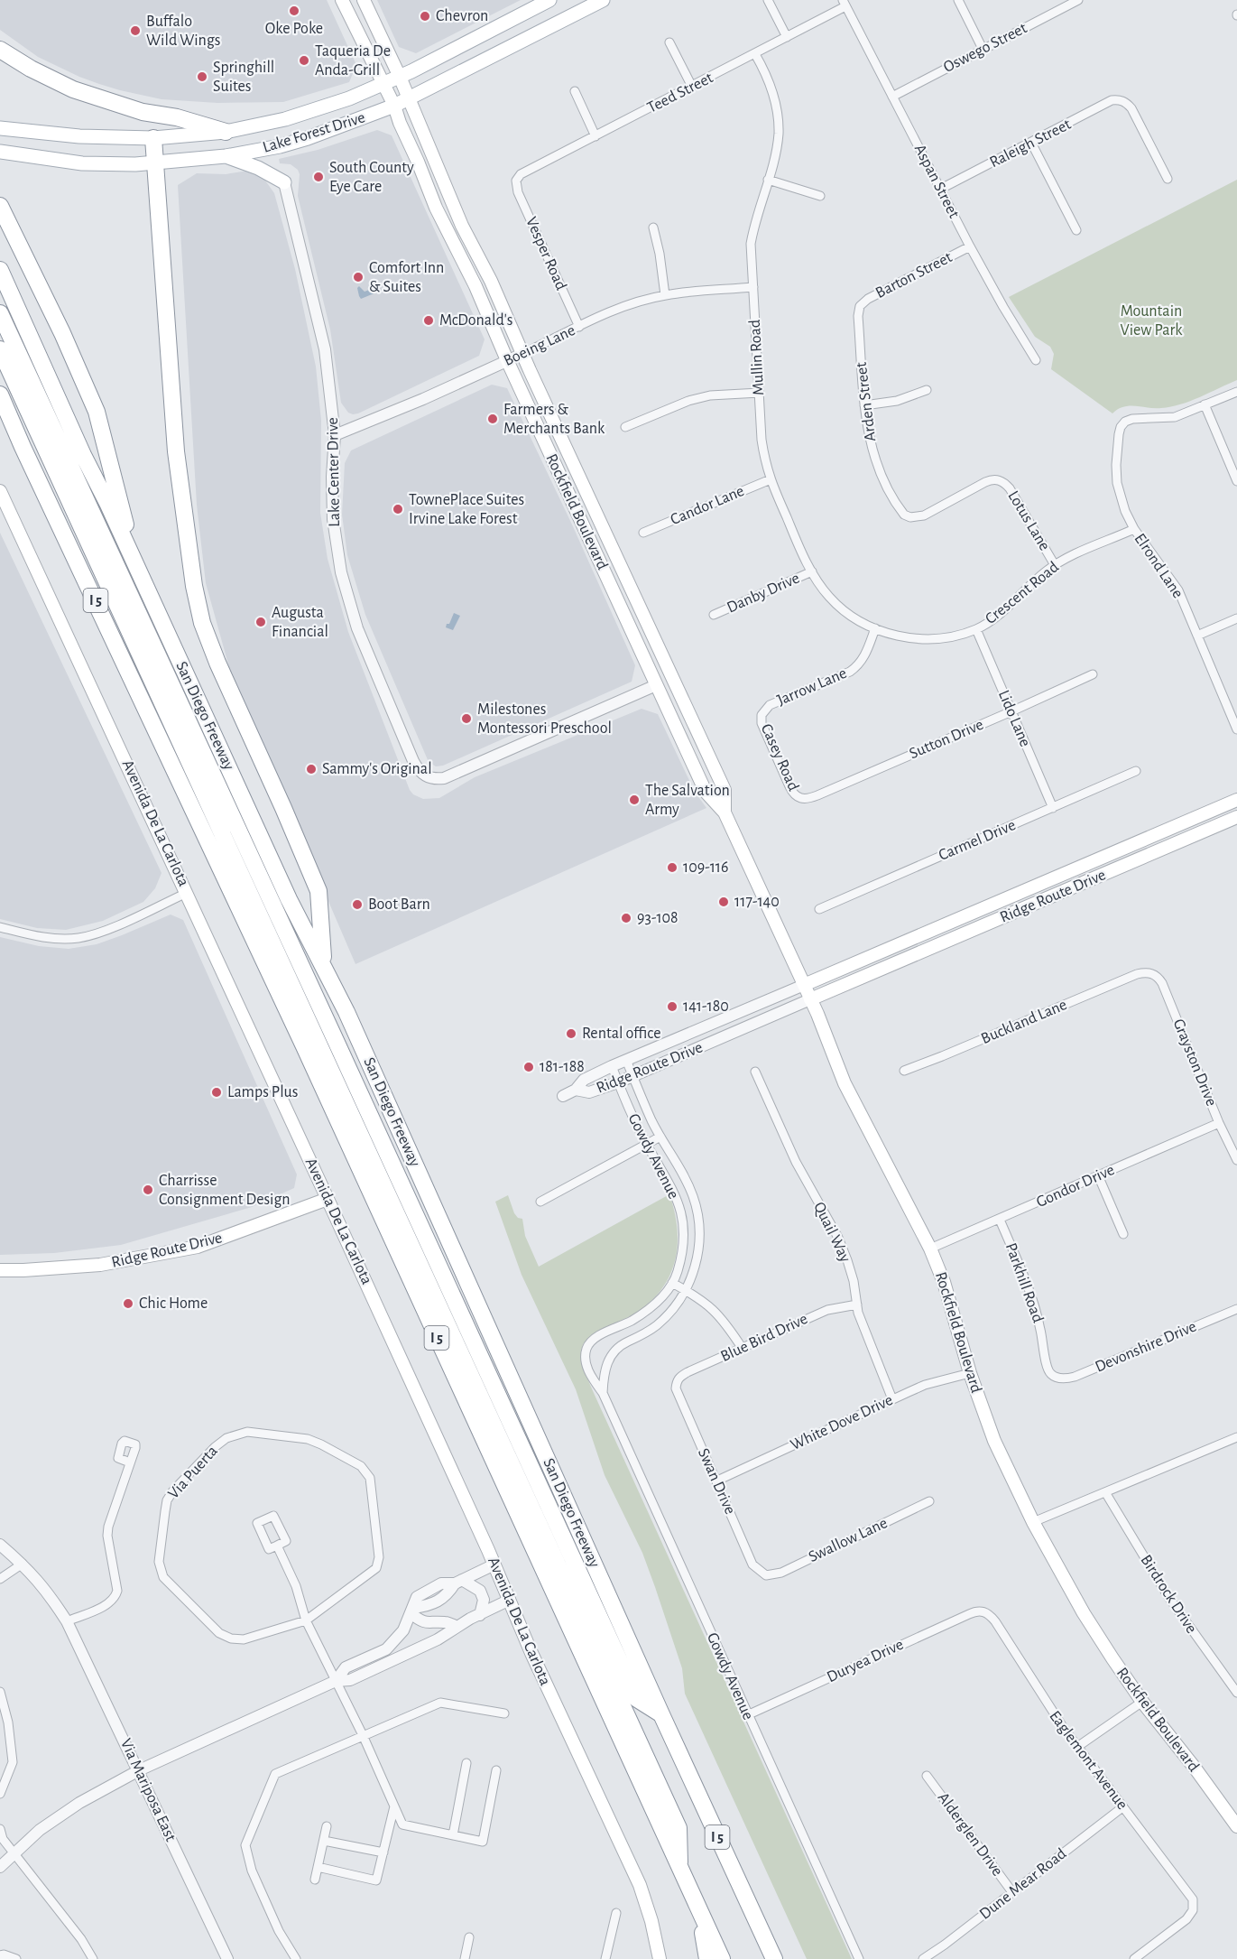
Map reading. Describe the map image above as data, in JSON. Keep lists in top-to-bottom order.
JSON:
{
  "streets": {
    "highway": ["I 5", "San Diego Freeway"],
    "main road": [
      "Lake Forest Drive",
      "Rockfield Boulevard",
      "Avenida De La Carlota",
      "Ridge Route Drive"
    ],
    "street": [
      "Oswego Street",
      "Teed Street",
      "Raleigh Street",
      "Aspan Street",
      "Vesper Road",
      "Barton Street",
      "Boeing Lane",
      "Mullin Road",
      "Arden Street",
      "Lake Center Drive",
      "Candor Lane",
      "Lotus Lane",
      "Elrond Lane",
      "Danby Drive",
      "Crescent Road",
      "Jarrow Lane",
      "Lido Lane",
      "Sutton Drive",
      "Casey Road",
      "Carmel Drive",
      "Buckland Lane",
      "Grayston Drive",
      "Gowdy Avenue",
      "Gondor Drive",
      "Quail Way",
      "Parkhill Road",
      "Blue Bird Drive",
      "Devonshire Drive",
      "White Dove Drive",
      "Via Puerta",
      "Swan Drive",
      "Swallow Lane",
      "Birdrock Drive",
      "Duryea Drive",
      "Eaglemont Avenue",
      "Via Mariposa East",
      "Alderglen Drive",
      "Dune Mear Road"
    ]
  },
  "crossings": [
    ["Oswego Street", "Aspan Street"],
    ["Teed Street", "Aspan Street"],
    ["Teed Street", "Vesper Road"],
    ["Teed Street", "Mullin Road"],
    ["Lake Forest Drive", "Rockfield Boulevard"],
    ["Raleigh Street", "Aspan Street"],
    ["Aspan Street", "Barton Street"],
    ["Vesper Road", "Boeing Lane"],
    ["Barton Street", "Arden Street"],
    ["Boeing Lane", "Mullin Road"],
    ["Boeing Lane", "Lake Center Drive"],
    ["Boeing Lane", "Rockfield Boulevard"],
    ["Mullin Road", "Candor Lane"],
    ["Mullin Road", "Danby Drive"],
    ["Mullin Road", "Crescent Road"],
    ["Mullin Road", "Jarrow Lane"],
    ["Arden Street", "Lotus Lane"],
    ["Lake Center Drive", "Rockfield Boulevard"],
    ["Rockfield Boulevard", "Ridge Route Drive"],
    ["Rockfield Boulevard", "Gondor Drive"],
    ["Rockfield Boulevard", "White Dove Drive"],
    ["Lotus Lane", "Crescent Road"],
    ["Elrond Lane", "Crescent Road"],
    ["Crescent Road", "Jarrow Lane"],
    ["Crescent Road", "Lido Lane"],
    ["Jarrow Lane", "Casey Road"],
    ["Lido Lane", "Sutton Drive"],
    ["Lido Lane", "Carmel Drive"],
    ["Sutton Drive", "Casey Road"],
    ["Avenida De La Carlota", "Ridge Route Drive"],
    ["Ridge Route Drive", "Gowdy Avenue"],
    ["Buckland Lane", "Grayston Drive"],
    ["Grayston Drive", "Gondor Drive"],
    ["Gowdy Avenue", "Duryea Drive"],
    ["Gondor Drive", "Parkhill Road"],
    ["Quail Way", "Blue Bird Drive"],
    ["Quail Way", "White Dove Drive"],
    ["Parkhill Road", "Devonshire Drive"],
    ["Blue Bird Drive", "Swan Drive"],
    ["White Dove Drive", "Swan Drive"],
    ["Swan Drive", "Swallow Lane"],
    ["Duryea Drive", "Eaglemont Avenue"],
    ["Eaglemont Avenue", "Dune Mear Road"],
    ["Alderglen Drive", "Dune Mear Road"]
  ],
  "parks": ["Mountain View Park"],
  "places": [
    "Oke Poke",
    "Chevron",
    "Buffalo Wild Wings",
    "Taqueria De Anda-Grill",
    "Springhill Suites",
    "South County Eye Care",
    "Comfort Inn & Suites",
    "McDonald's",
    "Farmers & Merchants Bank",
    "TownePlace Suites Irvine Lake Forest",
    "Augusta Financial",
    "Milestones Montessori Preschool",
    "Sammy's Original",
    "The Salvation Army",
    "109-116",
    "117-140",
    "Boot Barn",
    "93-108",
    "141-180",
    "Rental office",
    "181-188",
    "Lamps Plus",
    "Charrisse Consignment Design",
    "Chic Home"
  ]
}
